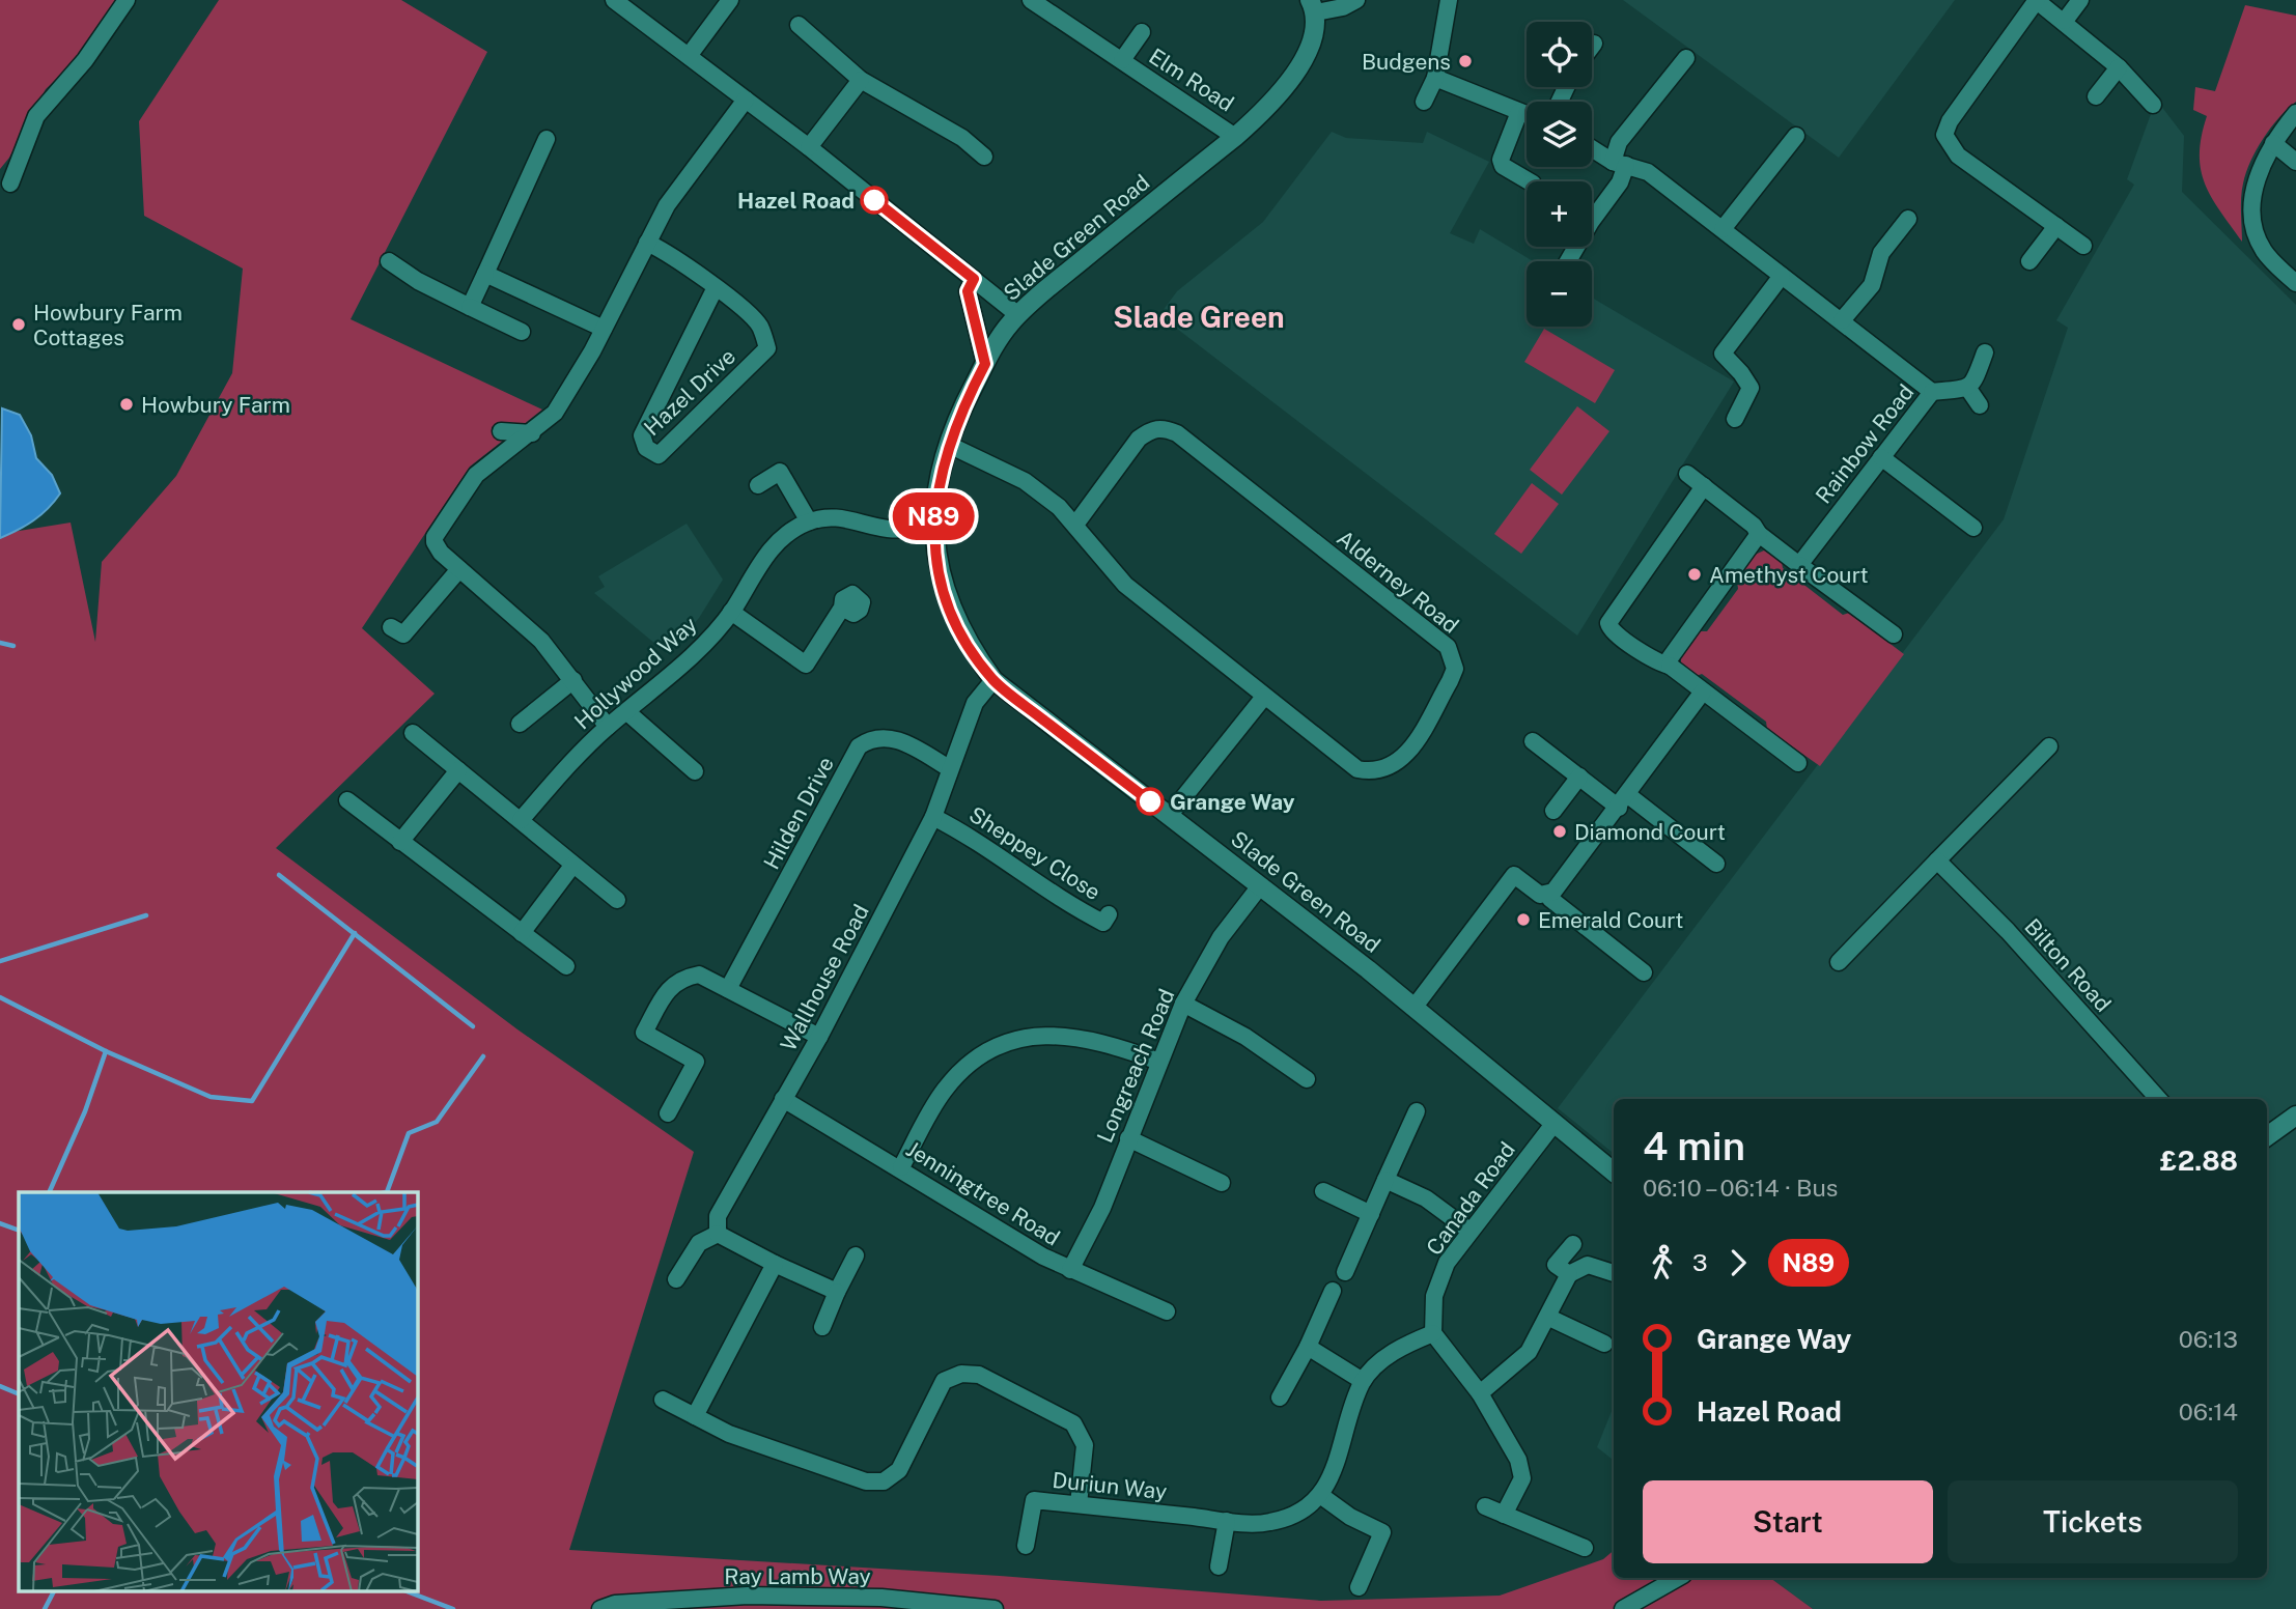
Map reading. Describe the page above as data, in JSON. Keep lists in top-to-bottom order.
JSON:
{
  "streets": {
    "street": [
      "Elm Road",
      "Slade Green Road",
      "Hazel Drive",
      "Rainbow Road",
      "Alderney Road",
      "Hollywood Way",
      "Hilden Drive",
      "Sheppey Close",
      "Bilton Road",
      "Wallhouse Road",
      "Longreach Road",
      "Jenningtree Road",
      "Canada Road",
      "Duriun Way",
      "Ray Lamb Way"
    ]
  },
  "crossings": [
    ["Elm Road", "Slade Green Road"],
    ["Slade Green Road", "Alderney Road"],
    ["Slade Green Road", "Hollywood Way"],
    ["Slade Green Road", "Wallhouse Road"],
    ["Slade Green Road", "Longreach Road"],
    ["Slade Green Road", "Canada Road"],
    ["Hilden Drive", "Wallhouse Road"],
    ["Sheppey Close", "Wallhouse Road"],
    ["Wallhouse Road", "Jenningtree Road"],
    ["Longreach Road", "Jenningtree Road"],
    ["Canada Road", "Duriun Way"]
  ],
  "districts": ["Slade Green"],
  "places": [
    "Budgens",
    "Hazel Road",
    "Howbury Farm Cottages",
    "Howbury Farm",
    "Amethyst Court",
    "Grange Way",
    "Diamond Court",
    "Emerald Court"
  ],
  "lines": ["bus line N89"],
  "page": {
    "on_map": "N89",
    "map_buttons": ["+", "−"],
    "heading": ["4 min", "06:10 – 06:14 · Bus", "£2.88"],
    "legs": ["3", "N89"],
    "list": [
      {
        "name": "Grange Way",
        "value": "06:13"
      },
      {
        "name": "Hazel Road",
        "value": "06:14"
      }
    ],
    "buttons": ["Start", "Tickets"]
  }
}
